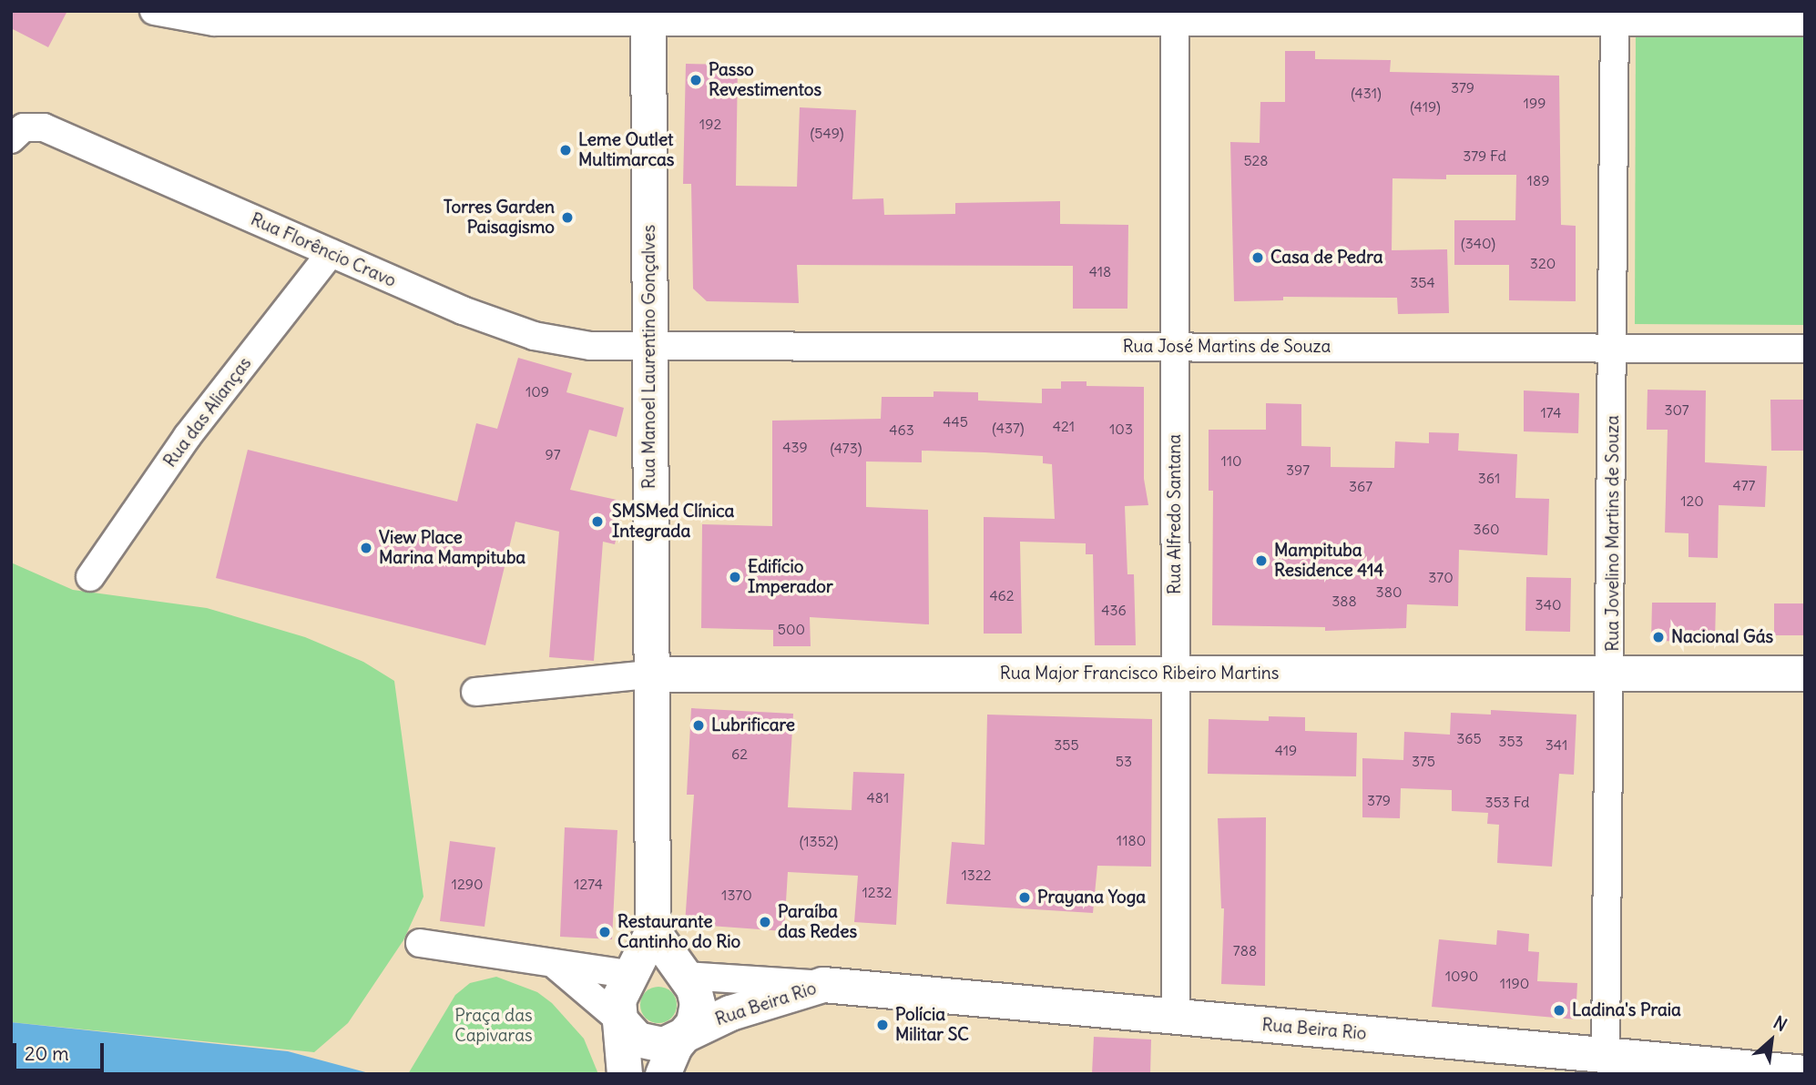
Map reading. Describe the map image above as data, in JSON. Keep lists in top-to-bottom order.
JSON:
{
  "streets": {
    "main road": ["Rua Manoel Laurentino Gonçalves", "Rua Major Francisco Ribeiro Martins", "Rua Beira Rio"],
    "street": [
      "Rua Florêncio Cravo",
      "Rua José Martins de Souza",
      "Rua das Alianças",
      "Rua Alfredo Santana",
      "Rua Jovelino Martins de Souza"
    ]
  },
  "crossings": [
    ["Rua Florêncio Cravo", "Rua José Martins de Souza"],
    ["Rua Florêncio Cravo", "Rua Manoel Laurentino Gonçalves"],
    ["Rua Florêncio Cravo", "Rua das Alianças"],
    ["Rua José Martins de Souza", "Rua Manoel Laurentino Gonçalves"],
    ["Rua José Martins de Souza", "Rua Alfredo Santana"],
    ["Rua José Martins de Souza", "Rua Jovelino Martins de Souza"],
    ["Rua Manoel Laurentino Gonçalves", "Rua Major Francisco Ribeiro Martins"],
    ["Rua Manoel Laurentino Gonçalves", "Rua Beira Rio"],
    ["Rua Alfredo Santana", "Rua Major Francisco Ribeiro Martins"],
    ["Rua Alfredo Santana", "Rua Beira Rio"],
    ["Rua Jovelino Martins de Souza", "Rua Major Francisco Ribeiro Martins"],
    ["Rua Jovelino Martins de Souza", "Rua Beira Rio"]
  ],
  "parks": ["Praça das Capivaras"],
  "places": [
    "Passo Revestimentos",
    "Leme Outlet Multimarcas",
    "Torres Garden Paisagismo",
    "Casa de Pedra",
    "SMSMed Clínica Integrada",
    "View Place Marina Mampituba",
    "Mampituba Residence 414",
    "Edifício Imperador",
    "Nacional Gás",
    "Lubrificare",
    "Prayana Yoga",
    "Paraíba das Redes",
    "Restaurante Cantinho do Rio",
    "Ladina's Praia",
    "Polícia Militar SC"
  ],
  "house_numbers": [
    "379",
    "(431)",
    "199",
    "(419)",
    "192",
    "(549)",
    "379 Fd",
    "528",
    "189",
    "(340)",
    "320",
    "418",
    "354",
    "109",
    "307",
    "174",
    "445",
    "421",
    "(437)",
    "103",
    "463",
    "439",
    "(473)",
    "97",
    "110",
    "397",
    "361",
    "477",
    "367",
    "120",
    "360",
    "370",
    "380",
    "462",
    "388",
    "340",
    "436",
    "500",
    "365",
    "353",
    "355",
    "341",
    "419",
    "62",
    "53",
    "375",
    "481",
    "379",
    "353 Fd",
    "1180",
    "(1352)",
    "1322",
    "1290",
    "1274",
    "1232",
    "1370",
    "788",
    "1090",
    "1190"
  ],
  "scale_bar": "20 m",
  "north": "top right"
}
